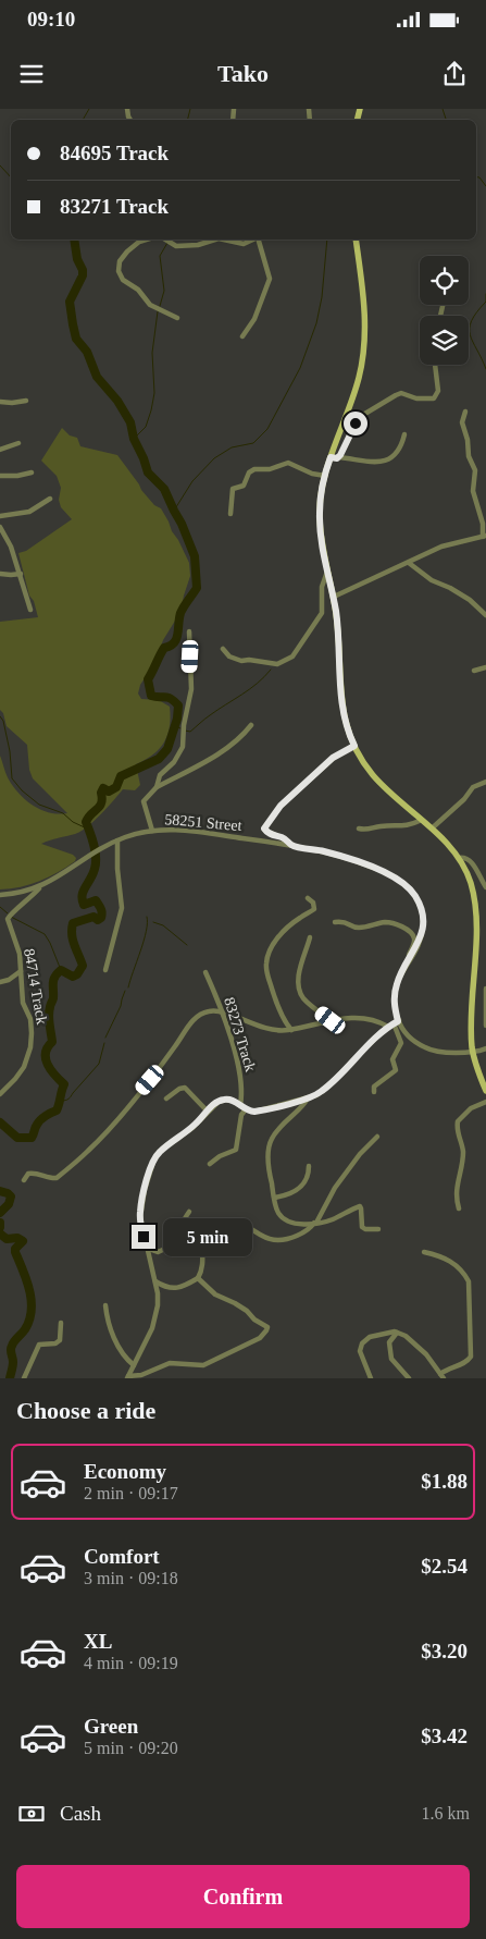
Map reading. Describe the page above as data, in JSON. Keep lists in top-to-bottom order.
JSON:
{
  "streets": {
    "street": ["58251 Street", "84714 Track", "83273 Track"]
  },
  "crossings": [
    ["58251 Street", "84714 Track"]
  ],
  "page": {
    "status": "09:10",
    "header": "Tako",
    "banner": ["84695 Track", "83271 Track"],
    "bubble": "5 min",
    "heading": "Choose a ride",
    "list": [
      {
        "name": "Economy",
        "note": "2 min · 09:17",
        "value": "$1.88"
      },
      {
        "name": "Comfort",
        "note": "3 min · 09:18",
        "value": "$2.54"
      },
      {
        "name": "XL",
        "note": "4 min · 09:19",
        "value": "$3.20"
      },
      {
        "name": "Green",
        "note": "5 min · 09:20",
        "value": "$3.42"
      }
    ],
    "pay": ["Cash", "1.6 km"],
    "buttons": "Confirm"
  }
}
